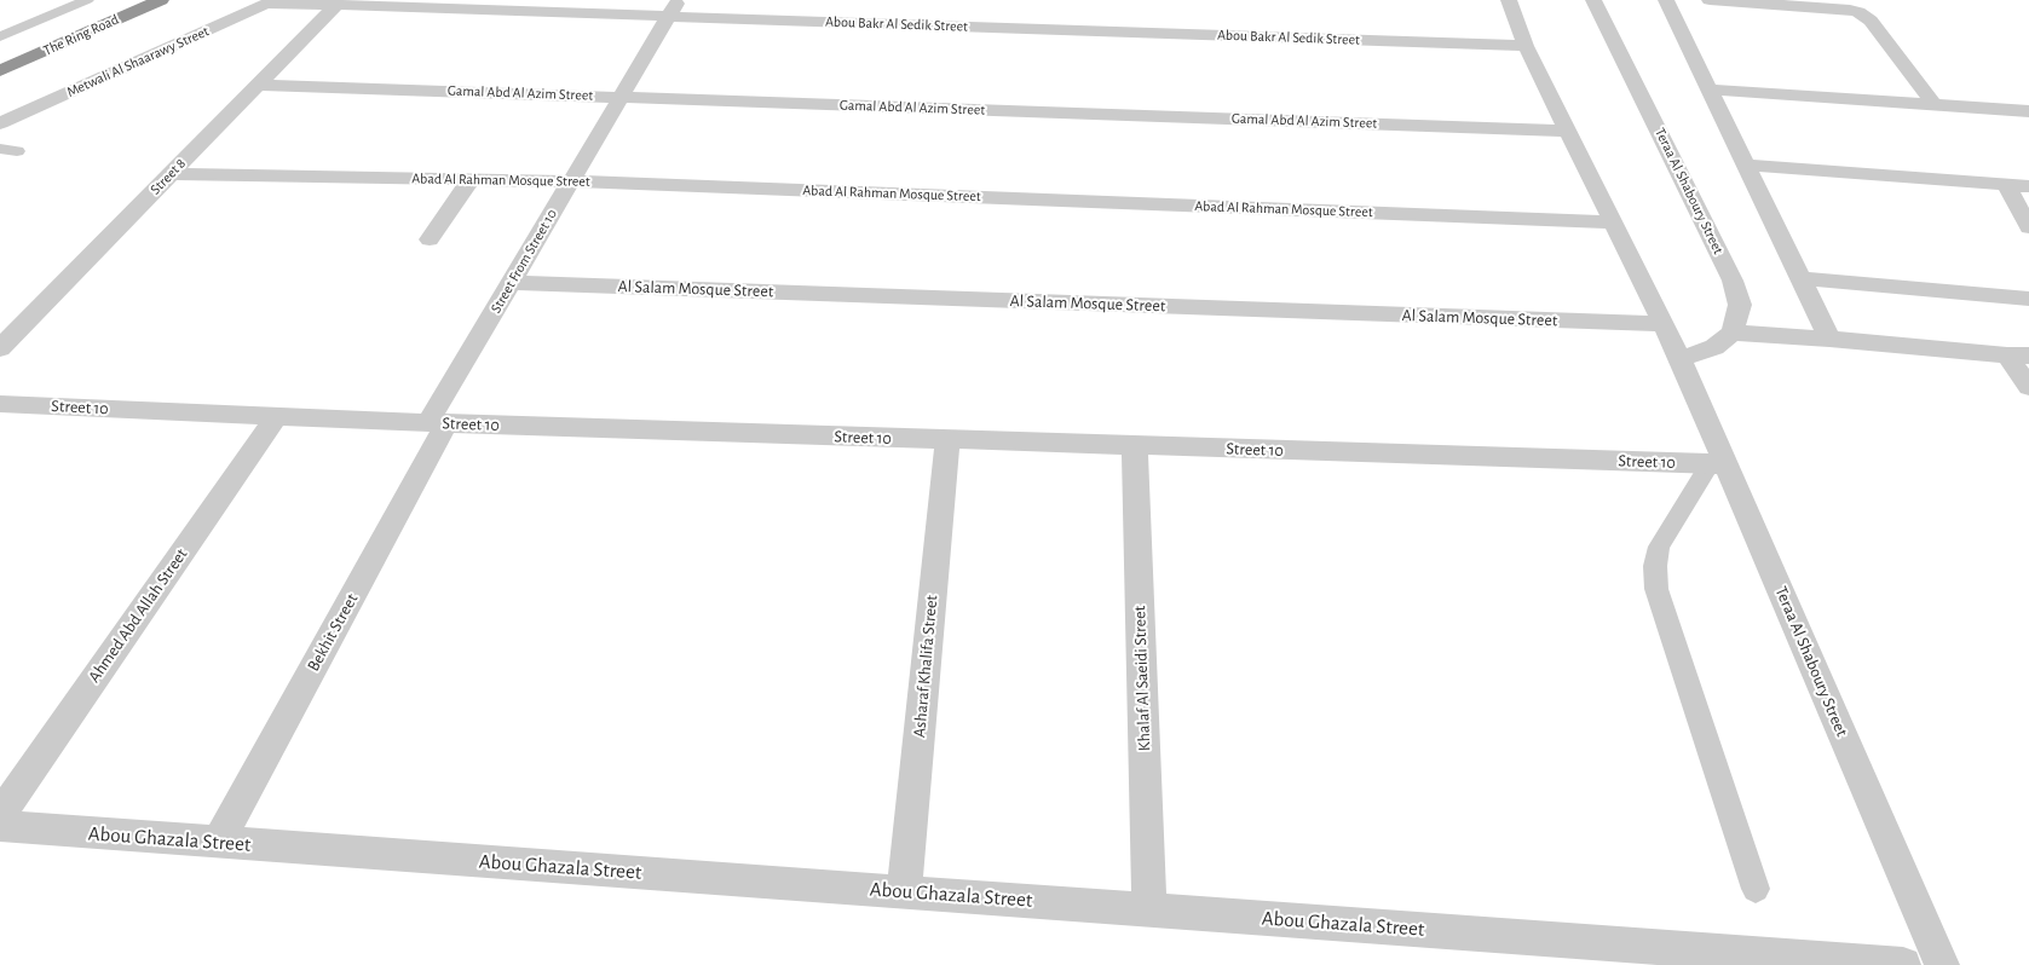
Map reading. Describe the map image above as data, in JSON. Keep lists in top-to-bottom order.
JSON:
{
  "streets": {
    "highway": ["The Ring Road"],
    "street": [
      "Abou Bakr Al Sedik Street",
      "Metwali Al Shaarawy Street",
      "Gamal Abd Al Azim Street",
      "Street 8",
      "Abad Al Rahman Mosque Street",
      "Teraa Al Shaboury Street",
      "Street From Street 10",
      "Al Salam Mosque Street",
      "Street 10",
      "Ahmed Abd Allah Street",
      "Bekhit Street",
      "Asharaf Khalifa Street",
      "Khalaf Al Saeidi Street",
      "Abou Ghazala Street"
    ]
  },
  "crossings": [
    ["Abou Bakr Al Sedik Street", "Metwali Al Shaarawy Street"],
    ["Abou Bakr Al Sedik Street", "Street 8"],
    ["Abou Bakr Al Sedik Street", "Teraa Al Shaboury Street"],
    ["Abou Bakr Al Sedik Street", "Street From Street 10"],
    ["Gamal Abd Al Azim Street", "Street 8"],
    ["Gamal Abd Al Azim Street", "Teraa Al Shaboury Street"],
    ["Gamal Abd Al Azim Street", "Street From Street 10"],
    ["Street 8", "Abad Al Rahman Mosque Street"],
    ["Abad Al Rahman Mosque Street", "Teraa Al Shaboury Street"],
    ["Abad Al Rahman Mosque Street", "Street From Street 10"],
    ["Teraa Al Shaboury Street", "Al Salam Mosque Street"],
    ["Teraa Al Shaboury Street", "Street 10"],
    ["Street From Street 10", "Al Salam Mosque Street"],
    ["Street From Street 10", "Street 10"],
    ["Street From Street 10", "Bekhit Street"],
    ["Street 10", "Ahmed Abd Allah Street"],
    ["Street 10", "Bekhit Street"],
    ["Street 10", "Asharaf Khalifa Street"],
    ["Street 10", "Khalaf Al Saeidi Street"],
    ["Bekhit Street", "Abou Ghazala Street"],
    ["Asharaf Khalifa Street", "Abou Ghazala Street"],
    ["Khalaf Al Saeidi Street", "Abou Ghazala Street"]
  ]
}
